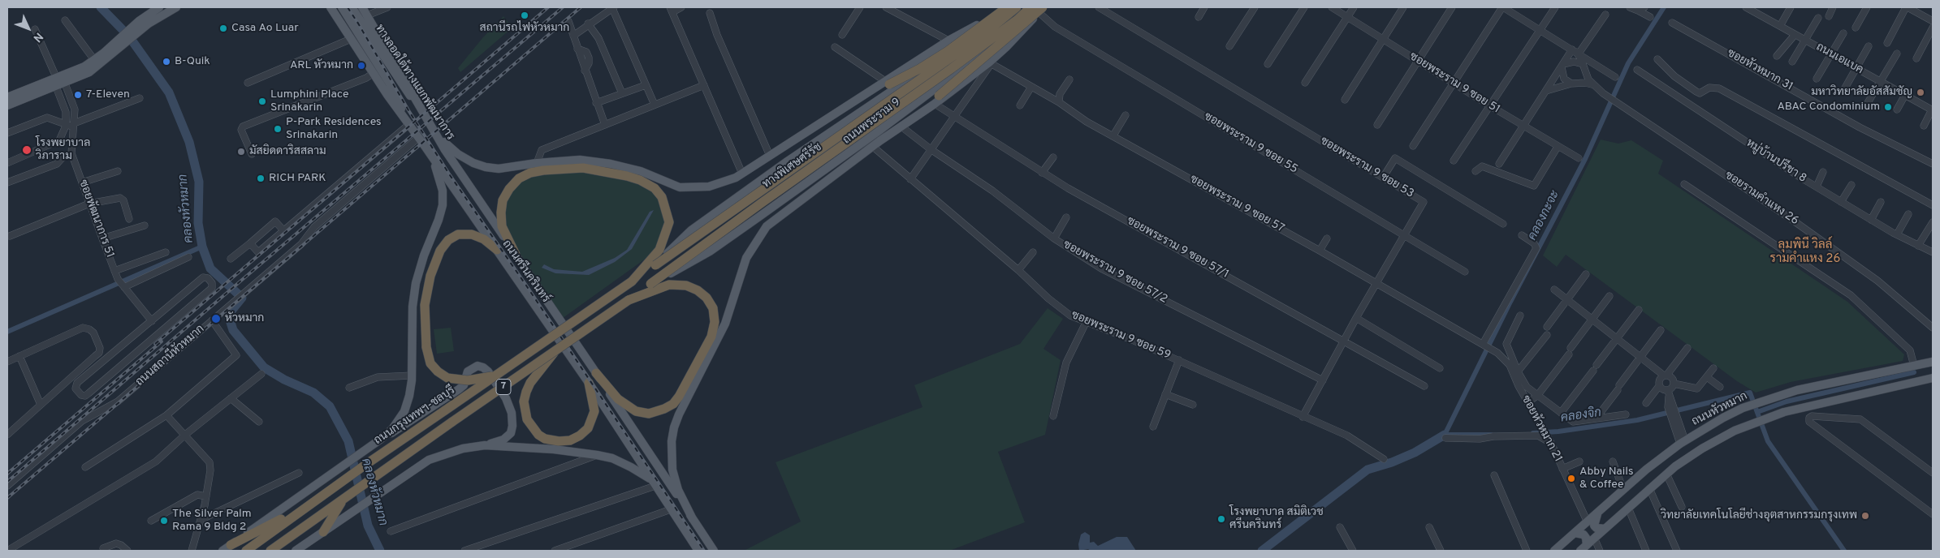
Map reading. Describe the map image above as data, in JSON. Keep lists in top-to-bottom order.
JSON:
{
  "streets": {
    "highway": ["ทางพิเศษศรีรัช", "7", "ถนนกรุงเทพฯ-ชลบุรี"],
    "main road": [
      "ทางลอดใต้ทางแยกพัฒนาการ",
      "ถนนพระราม 9",
      "ถนนศรีนครินทร์",
      "ถนนหัวหมาก"
    ],
    "street": [
      "ถนนเอแบค",
      "ซอยหัวหมาก 31",
      "ซอยพระราม 9 ซอย 51",
      "ซอยพระราม 9 ซอย 55",
      "หมู่บ้านปรีชา 8",
      "ซอยพระราม 9 ซอย 53",
      "ซอยรามคำแหง 26",
      "ซอยพระราม 9 ซอย 57",
      "ซอยพัฒนาการ 51",
      "ซอยพระราม 9 ซอย 57/1",
      "ซอยพระราม 9 ซอย 57/2",
      "ซอยพระราม 9 ซอย 59",
      "ถนนสถานีหัวหมาก",
      "ซอยหัวหมาก 21"
    ]
  },
  "crossings": [
    ["ทางลอดใต้ทางแยกพัฒนาการ", "ถนนศรีนครินทร์"],
    ["ถนนพระราม 9", "ทางพิเศษศรีรัช"],
    ["ถนนพระราม 9", "ซอยพระราม 9 ซอย 57/1"],
    ["ซอยพระราม 9 ซอย 55", "ทางพิเศษศรีรัช"],
    ["ซอยพระราม 9 ซอย 55", "ซอยพระราม 9 ซอย 53"],
    ["ทางพิเศษศรีรัช", "7"],
    ["ทางพิเศษศรีรัช", "ถนนกรุงเทพฯ-ชลบุรี"],
    ["ซอยพระราม 9 ซอย 53", "ซอยพระราม 9 ซอย 57"],
    ["ซอยพระราม 9 ซอย 53", "ซอยพระราม 9 ซอย 57/1"],
    ["ซอยพระราม 9 ซอย 53", "ซอยพระราม 9 ซอย 57/2"],
    ["ซอยพระราม 9 ซอย 53", "ซอยพระราม 9 ซอย 59"],
    ["ซอยพระราม 9 ซอย 57", "ซอยหัวหมาก 21"],
    ["ถนนศรีนครินทร์", "ถนนสถานีหัวหมาก"],
    ["ถนนหัวหมาก", "ซอยหัวหมาก 21"]
  ],
  "districts": ["ลุมพินี วิลล์ รามคำแหง 26"],
  "water": ["คลองหัวหมาก", "คลองกะจะ", "คลองจิก"],
  "places": [
    "สถานีรถไฟหัวหมาก",
    "Casa Ao Luar",
    "B-Quik",
    "ARL หัวหมาก",
    "มหาวิทยาลัยอัสสัมชัญ",
    "7-Eleven",
    "Lumphini Place Srinakarin",
    "ABAC Condominium",
    "P-Park Residences Srinakarin",
    "โรงพยาบาล วิภาราม",
    "มัสยิดดาริสสลาม",
    "RICH PARK",
    "หัวหมาก",
    "Abby Nails & Coffee",
    "วิทยาลัยเทคโนโลยีช่างอุตสาหกรรมกรุงเทพ",
    "โรงพยาบาล สมิติเวช ศรีนครินทร์",
    "The Silver Palm Rama 9 Bldg 2"
  ],
  "north": "bottom right"
}
